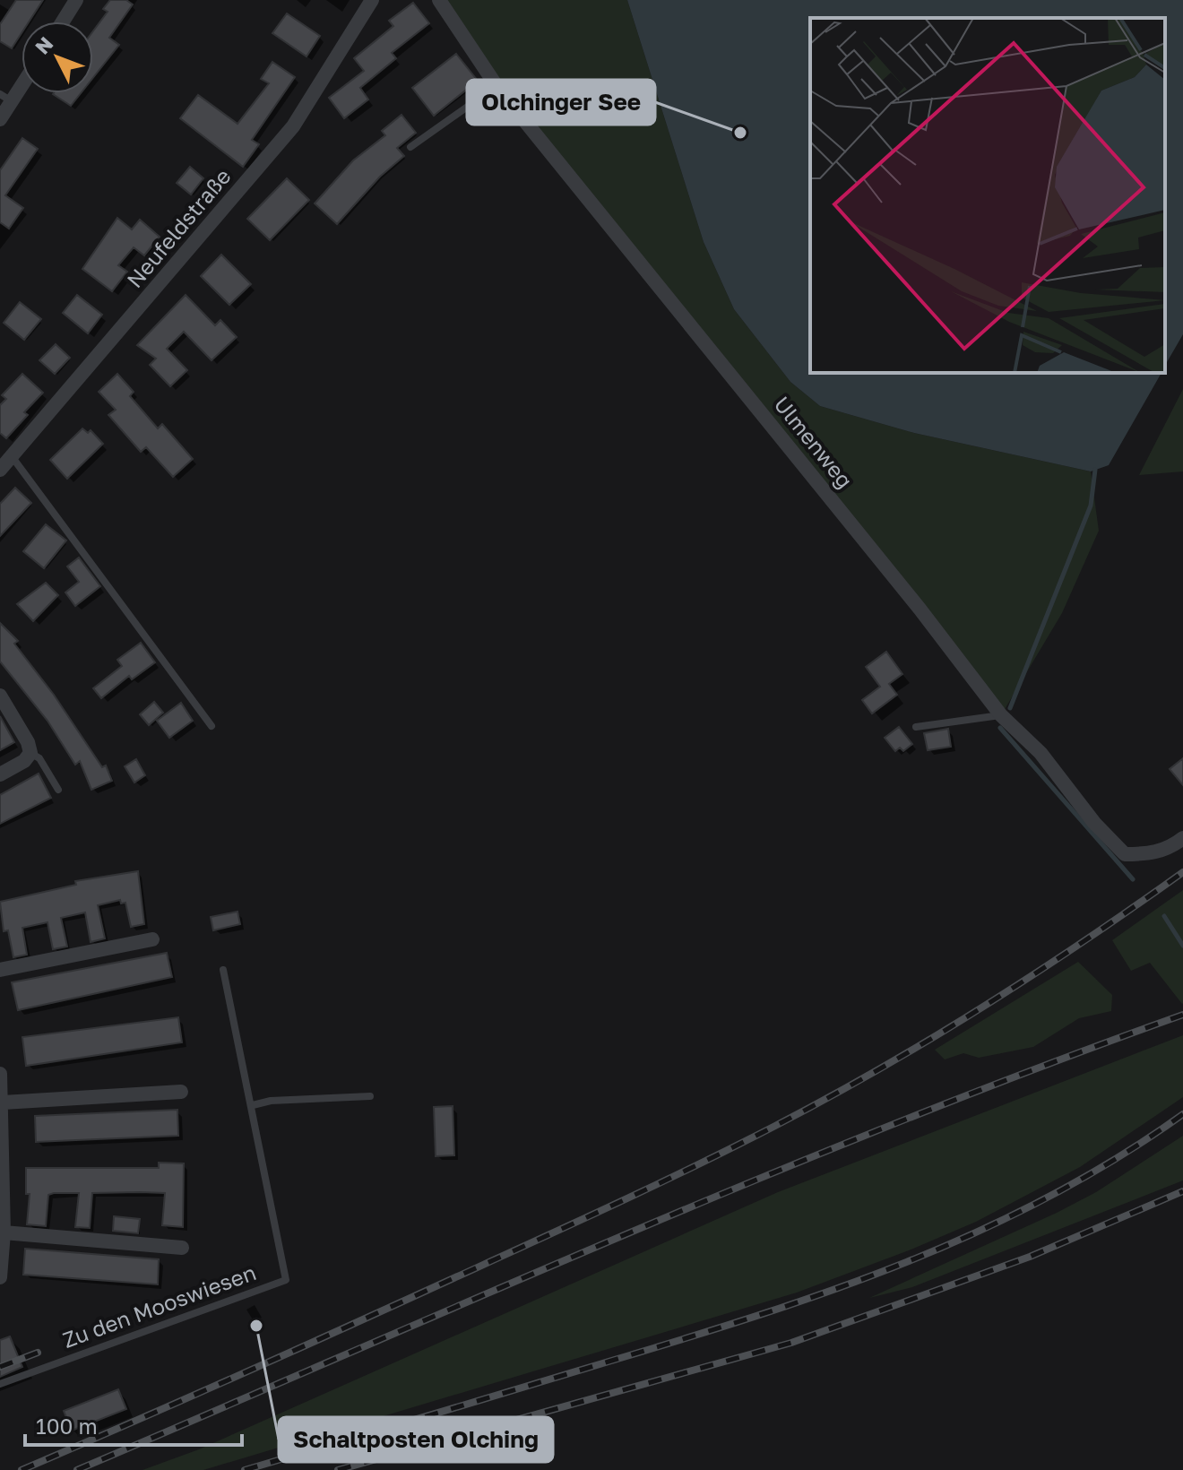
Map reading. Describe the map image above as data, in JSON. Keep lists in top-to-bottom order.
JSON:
{
  "streets": {
    "street": ["Neufeldstraße", "Ulmenweg"],
    "lane": ["Zu den Mooswiesen"]
  },
  "places": ["Olchinger See", "Schaltposten Olching"],
  "scale_bar": "100 m",
  "north": "top left"
}
